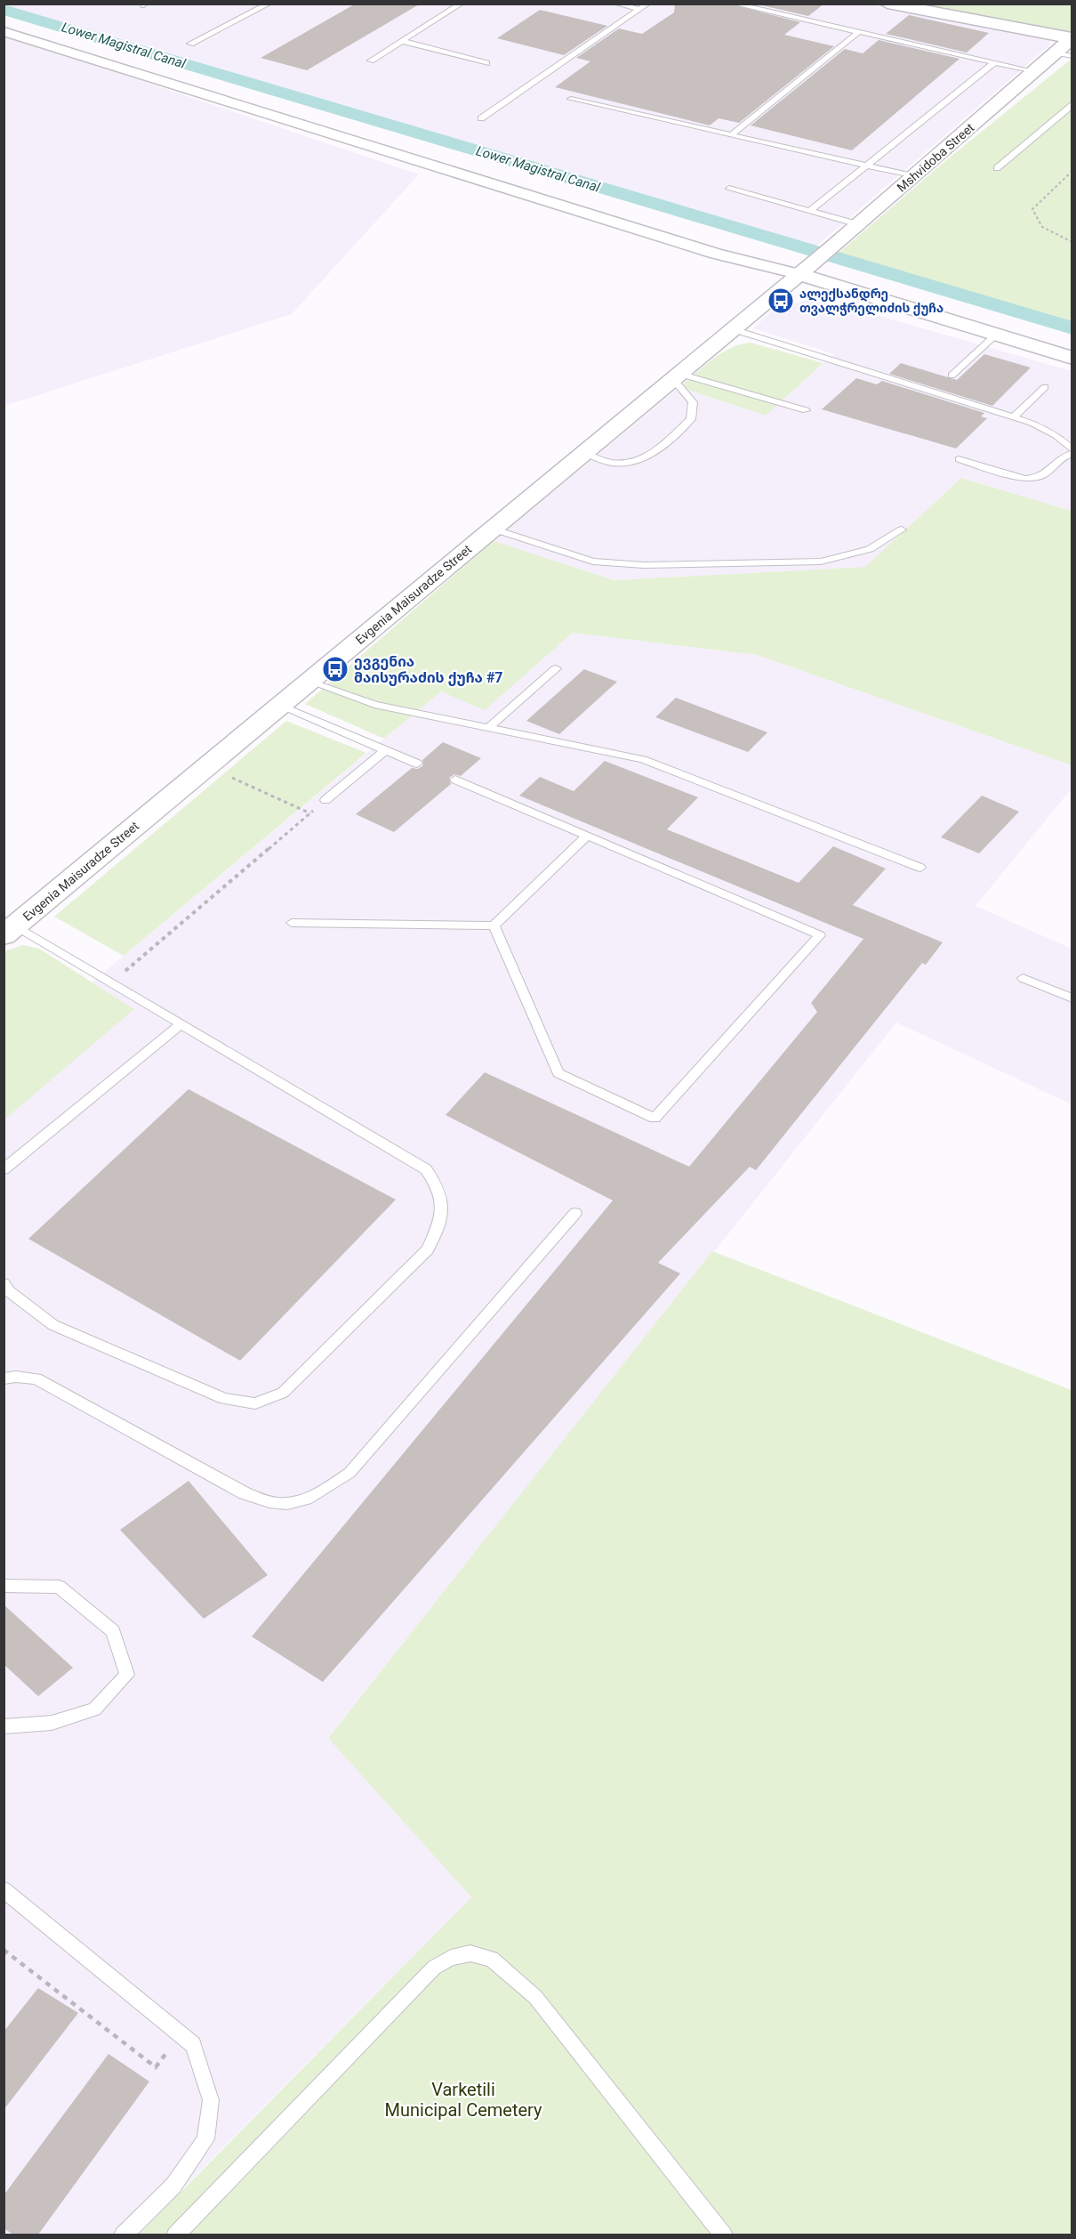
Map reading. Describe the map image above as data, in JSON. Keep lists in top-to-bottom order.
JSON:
{
  "streets": {
    "street": ["Mshvidoba Street", "Evgenia Maisuradze Street"]
  },
  "crossings": [
    ["Mshvidoba Street", "Evgenia Maisuradze Street"]
  ],
  "water": ["Lower Magistral Canal"],
  "parks": ["Varketili Municipal Cemetery"],
  "places": {
    "bus stop": ["ალექსანდრე თვალჭრელიძის ქუჩა", "ევგენია მაისურაძის ქუჩა #7"]
  }
}
